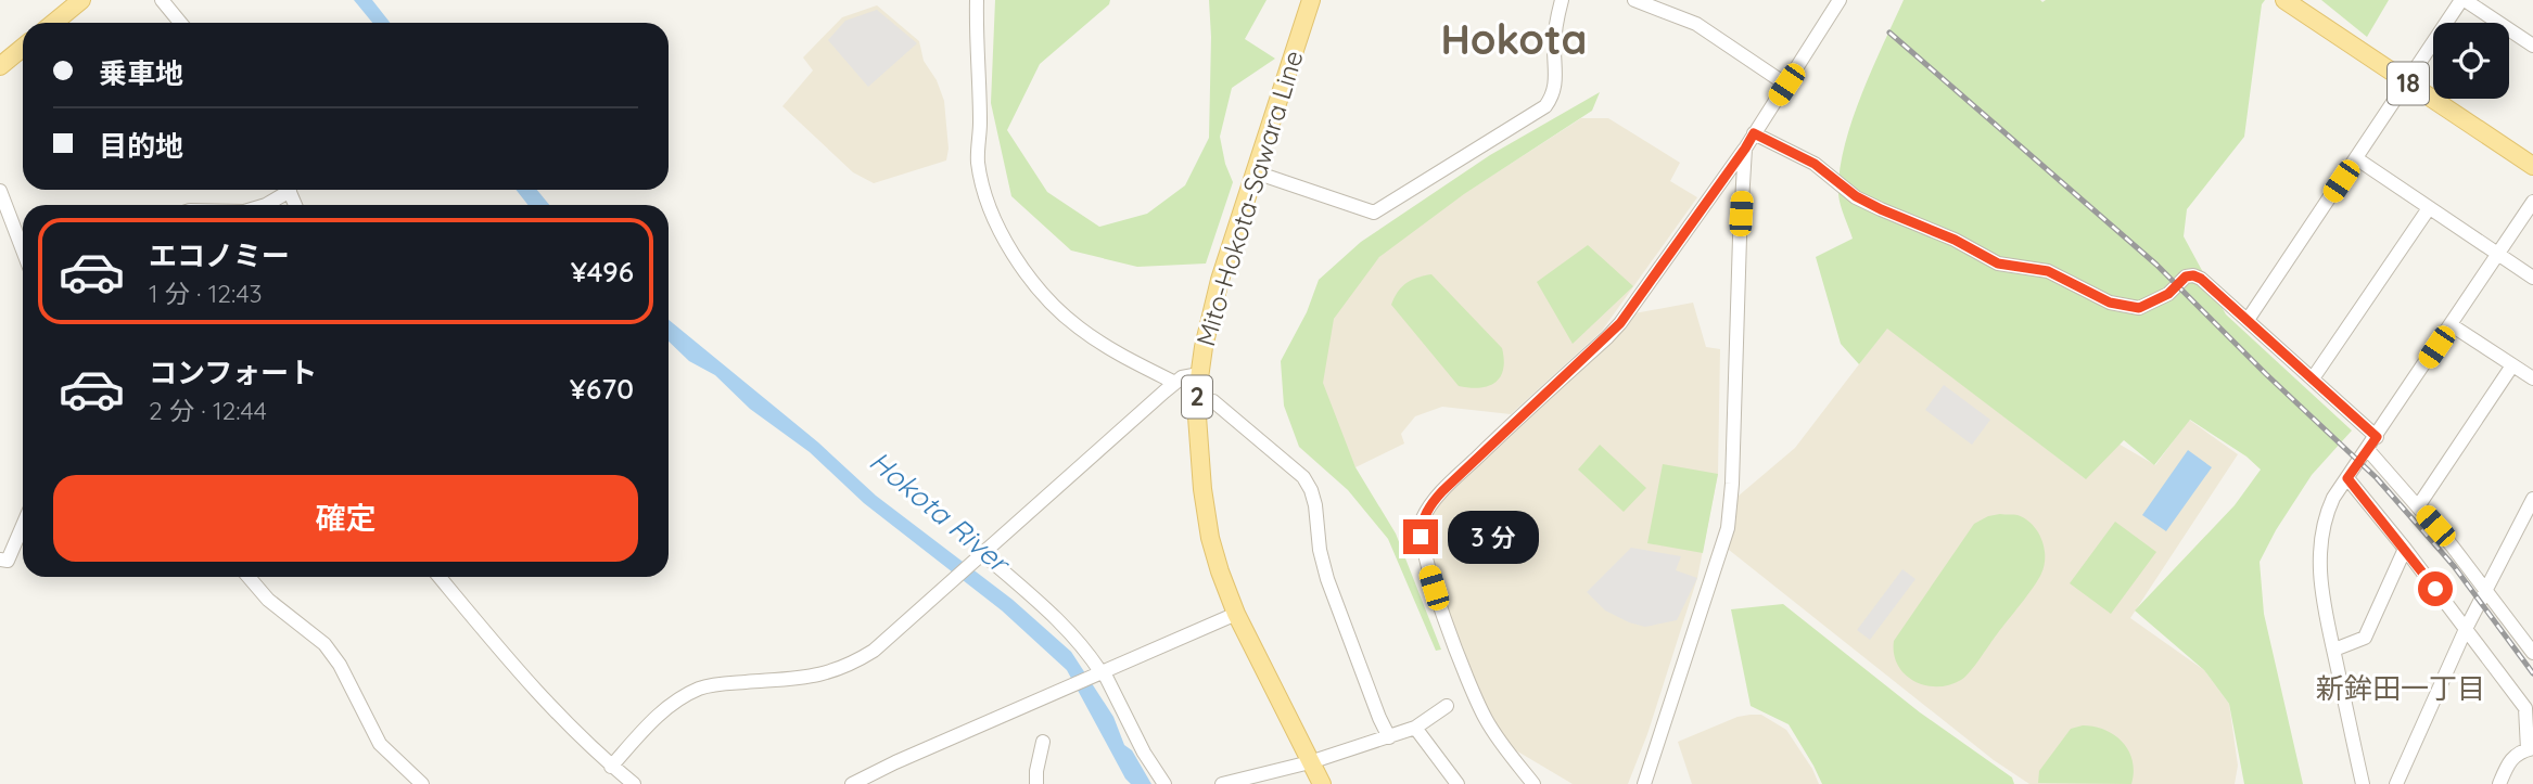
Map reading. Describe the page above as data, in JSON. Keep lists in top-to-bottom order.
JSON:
{
  "streets": {
    "main road": ["18", "Mito-Hokota-Sawara Line", "2"]
  },
  "districts": ["Hokota", "新鉾田一丁目"],
  "water": ["Hokota River"],
  "page": {
    "banner": ["乗車地", "目的地"],
    "list": [
      {
        "name": "エコノミー",
        "note": "1 分 · 12:43",
        "value": "¥496"
      },
      {
        "name": "コンフォート",
        "note": "2 分 · 12:44",
        "value": "¥670"
      }
    ],
    "buttons": "確定",
    "bubble": "3 分"
  }
}
